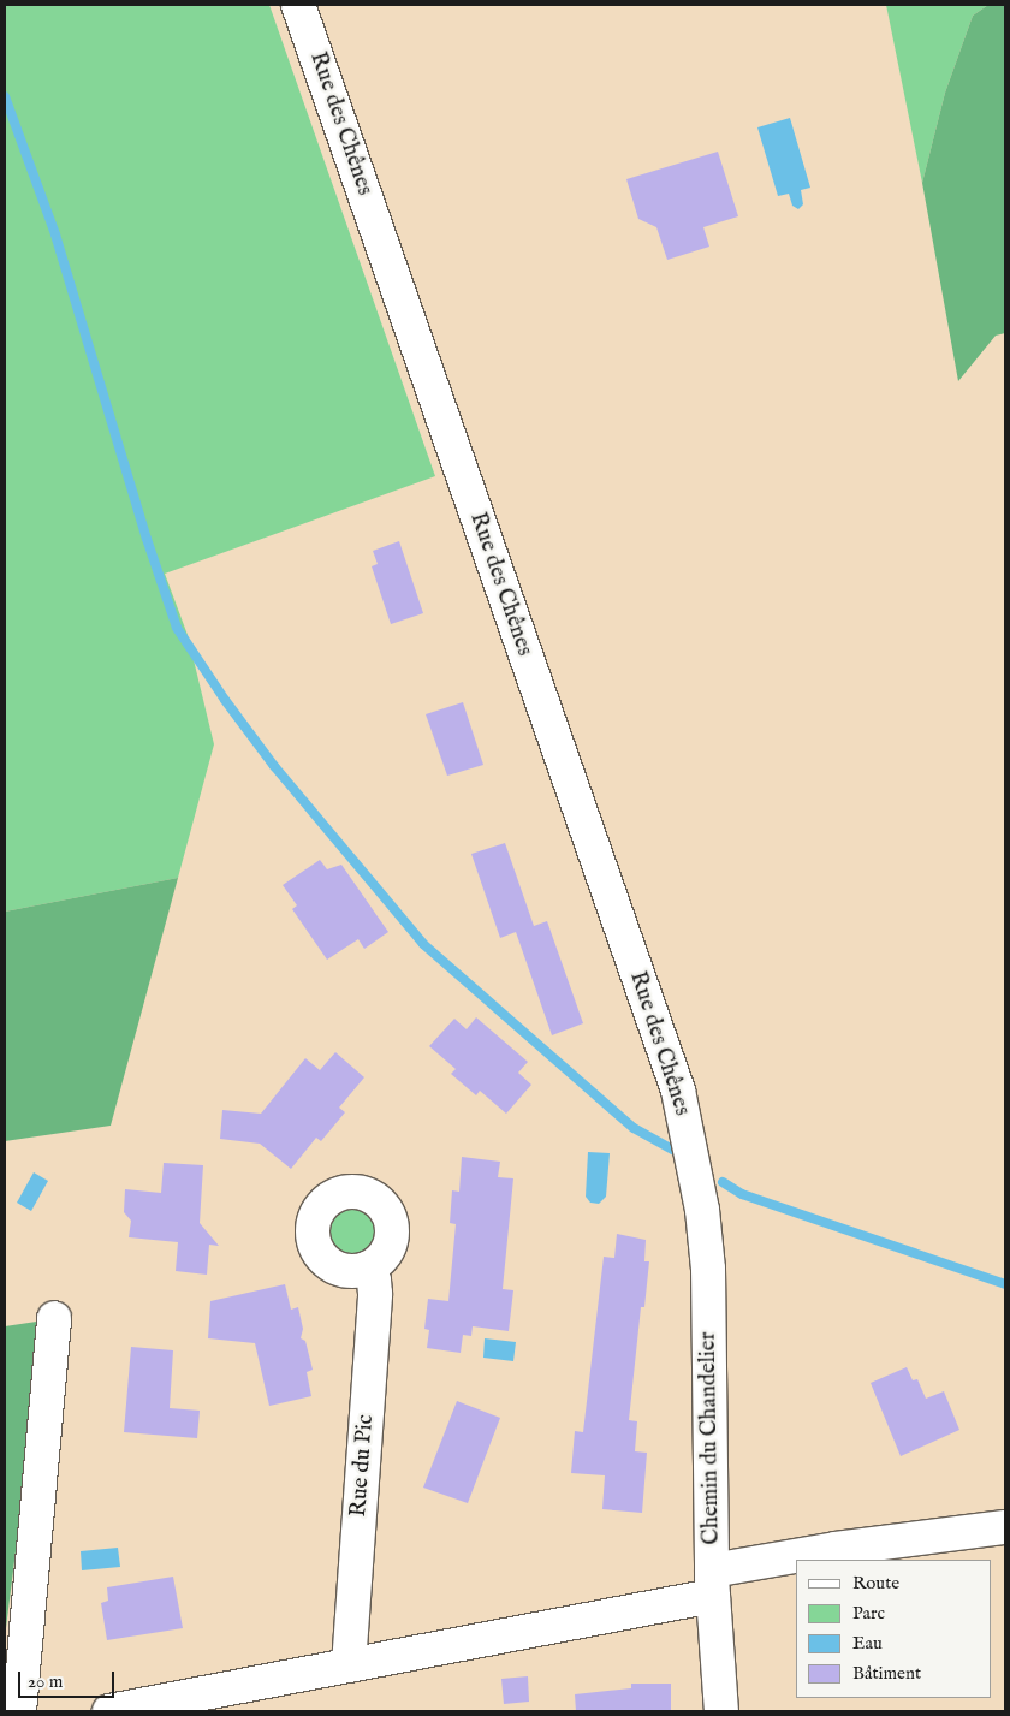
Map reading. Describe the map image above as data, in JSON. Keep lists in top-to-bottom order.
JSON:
{
  "streets": {
    "street": ["Rue des Chênes", "Chemin du Chandelier", "Rue du Pic"]
  },
  "crossings": [
    ["Rue des Chênes", "Chemin du Chandelier"]
  ],
  "legend": [
    "Route",
    "Parc",
    "Eau",
    "Bâtiment"
  ],
  "scale_bar": "20 m"
}
